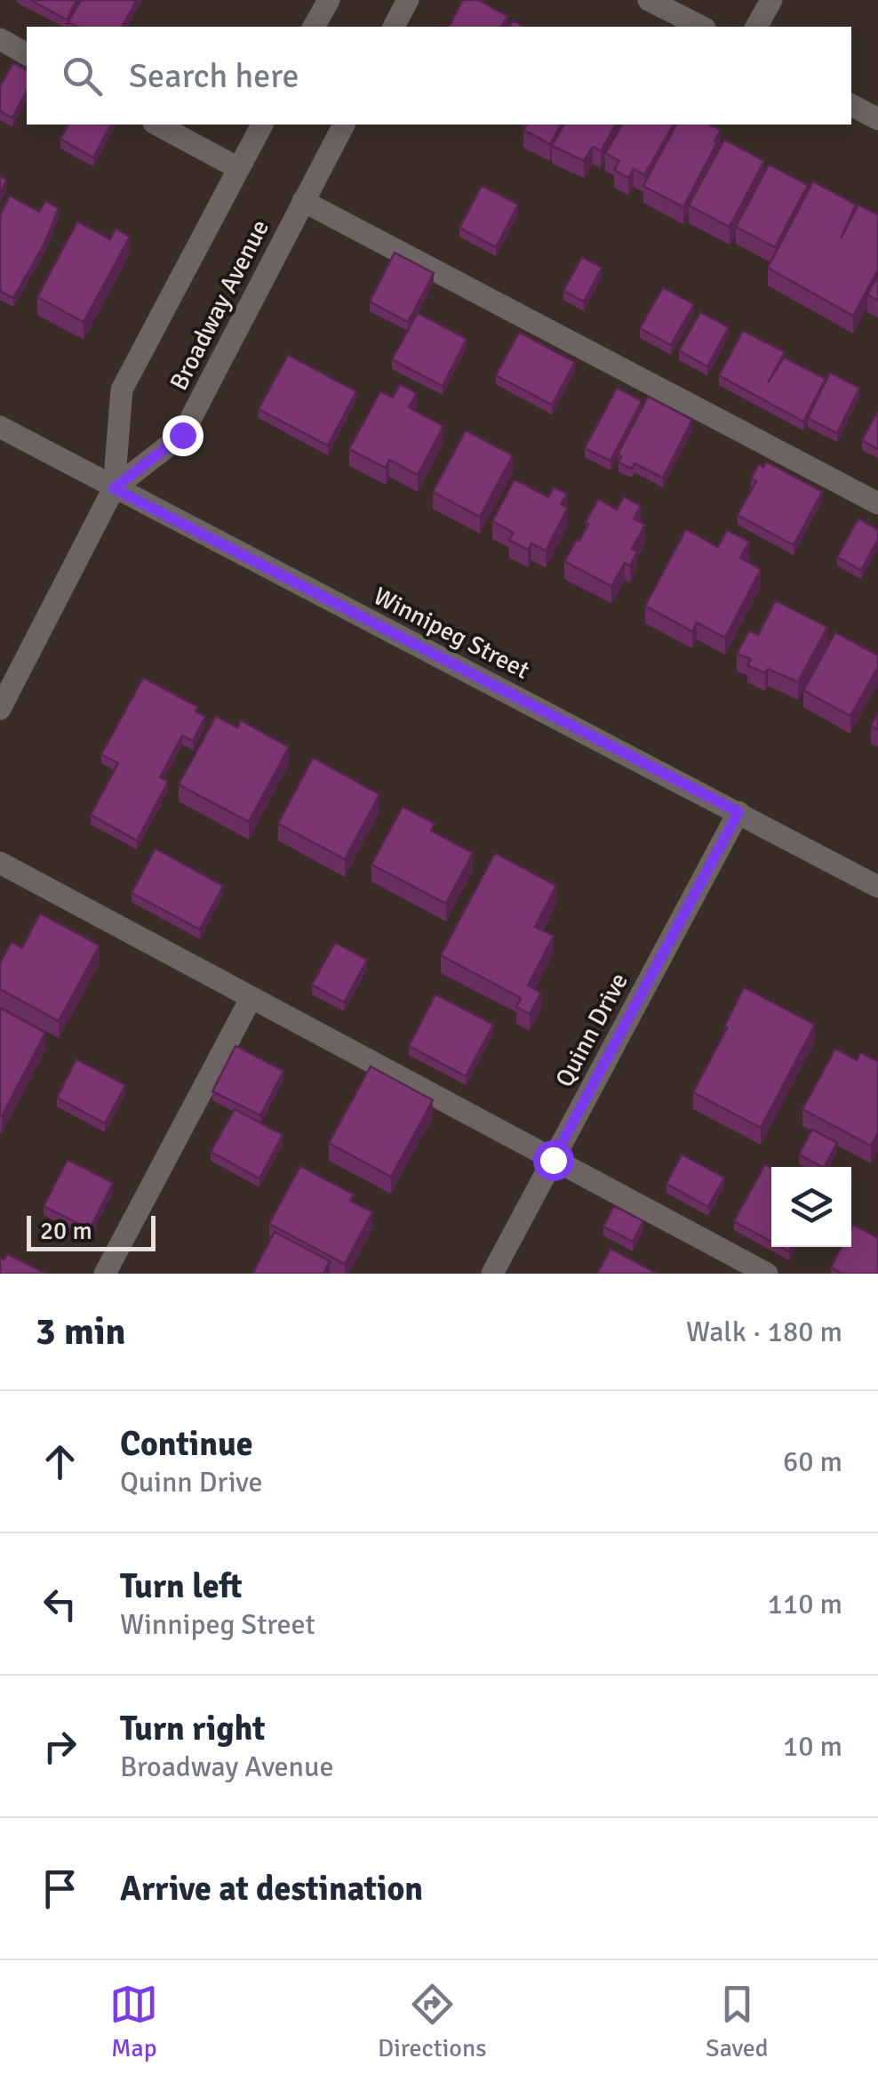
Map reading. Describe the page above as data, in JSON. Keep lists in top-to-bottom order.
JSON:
{
  "streets": {
    "street": ["Broadway Avenue", "Winnipeg Street", "Quinn Drive"]
  },
  "crossings": [
    ["Broadway Avenue", "Winnipeg Street"],
    ["Winnipeg Street", "Quinn Drive"]
  ],
  "scale_bar": "20 m",
  "page": {
    "search": "Search here",
    "scale": "20 m",
    "heading": ["3 min", "Walk · 180 m"],
    "list": [
      ["Continue", "Quinn Drive", "60 m"],
      ["Turn left", "Winnipeg Street", "110 m"],
      ["Turn right", "Broadway Avenue", "10 m"],
      "Arrive at destination"
    ],
    "nav": ["Map", "Directions", "Saved"]
  }
}
